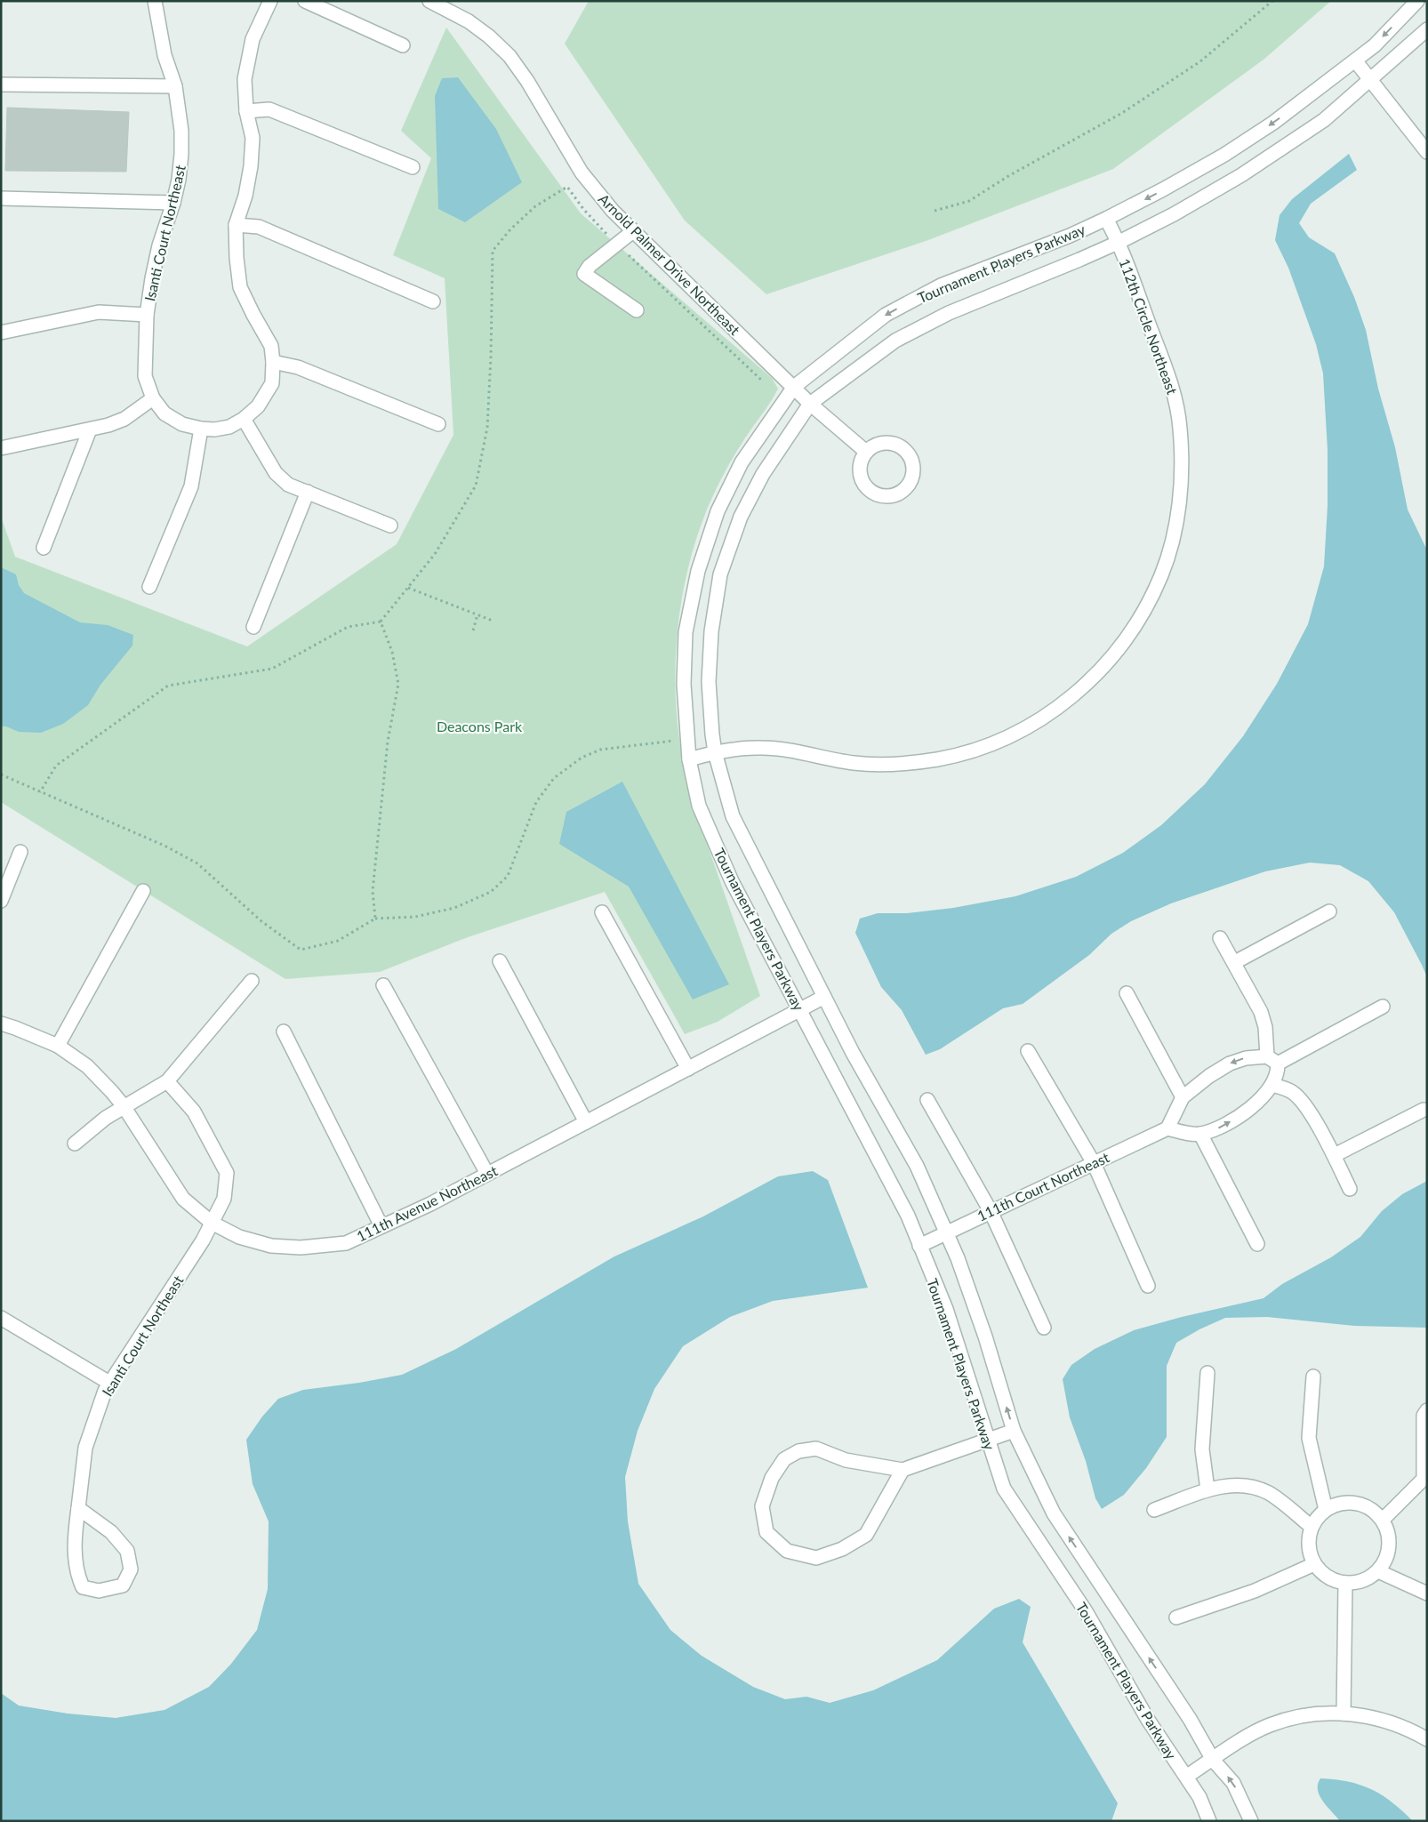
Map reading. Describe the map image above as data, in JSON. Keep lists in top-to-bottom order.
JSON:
{
  "streets": {
    "street": [
      "Isanti Court Northeast",
      "Tournament Players Parkway",
      "Arnold Palmer Drive Northeast",
      "112th Circle Northeast",
      "111th Court Northeast",
      "111th Avenue Northeast"
    ]
  },
  "crossings": [
    ["Isanti Court Northeast", "111th Avenue Northeast"],
    ["Tournament Players Parkway", "Arnold Palmer Drive Northeast"],
    ["Tournament Players Parkway", "112th Circle Northeast"],
    ["Tournament Players Parkway", "111th Court Northeast"],
    ["Tournament Players Parkway", "111th Avenue Northeast"]
  ],
  "parks": ["Deacons Park"]
}
